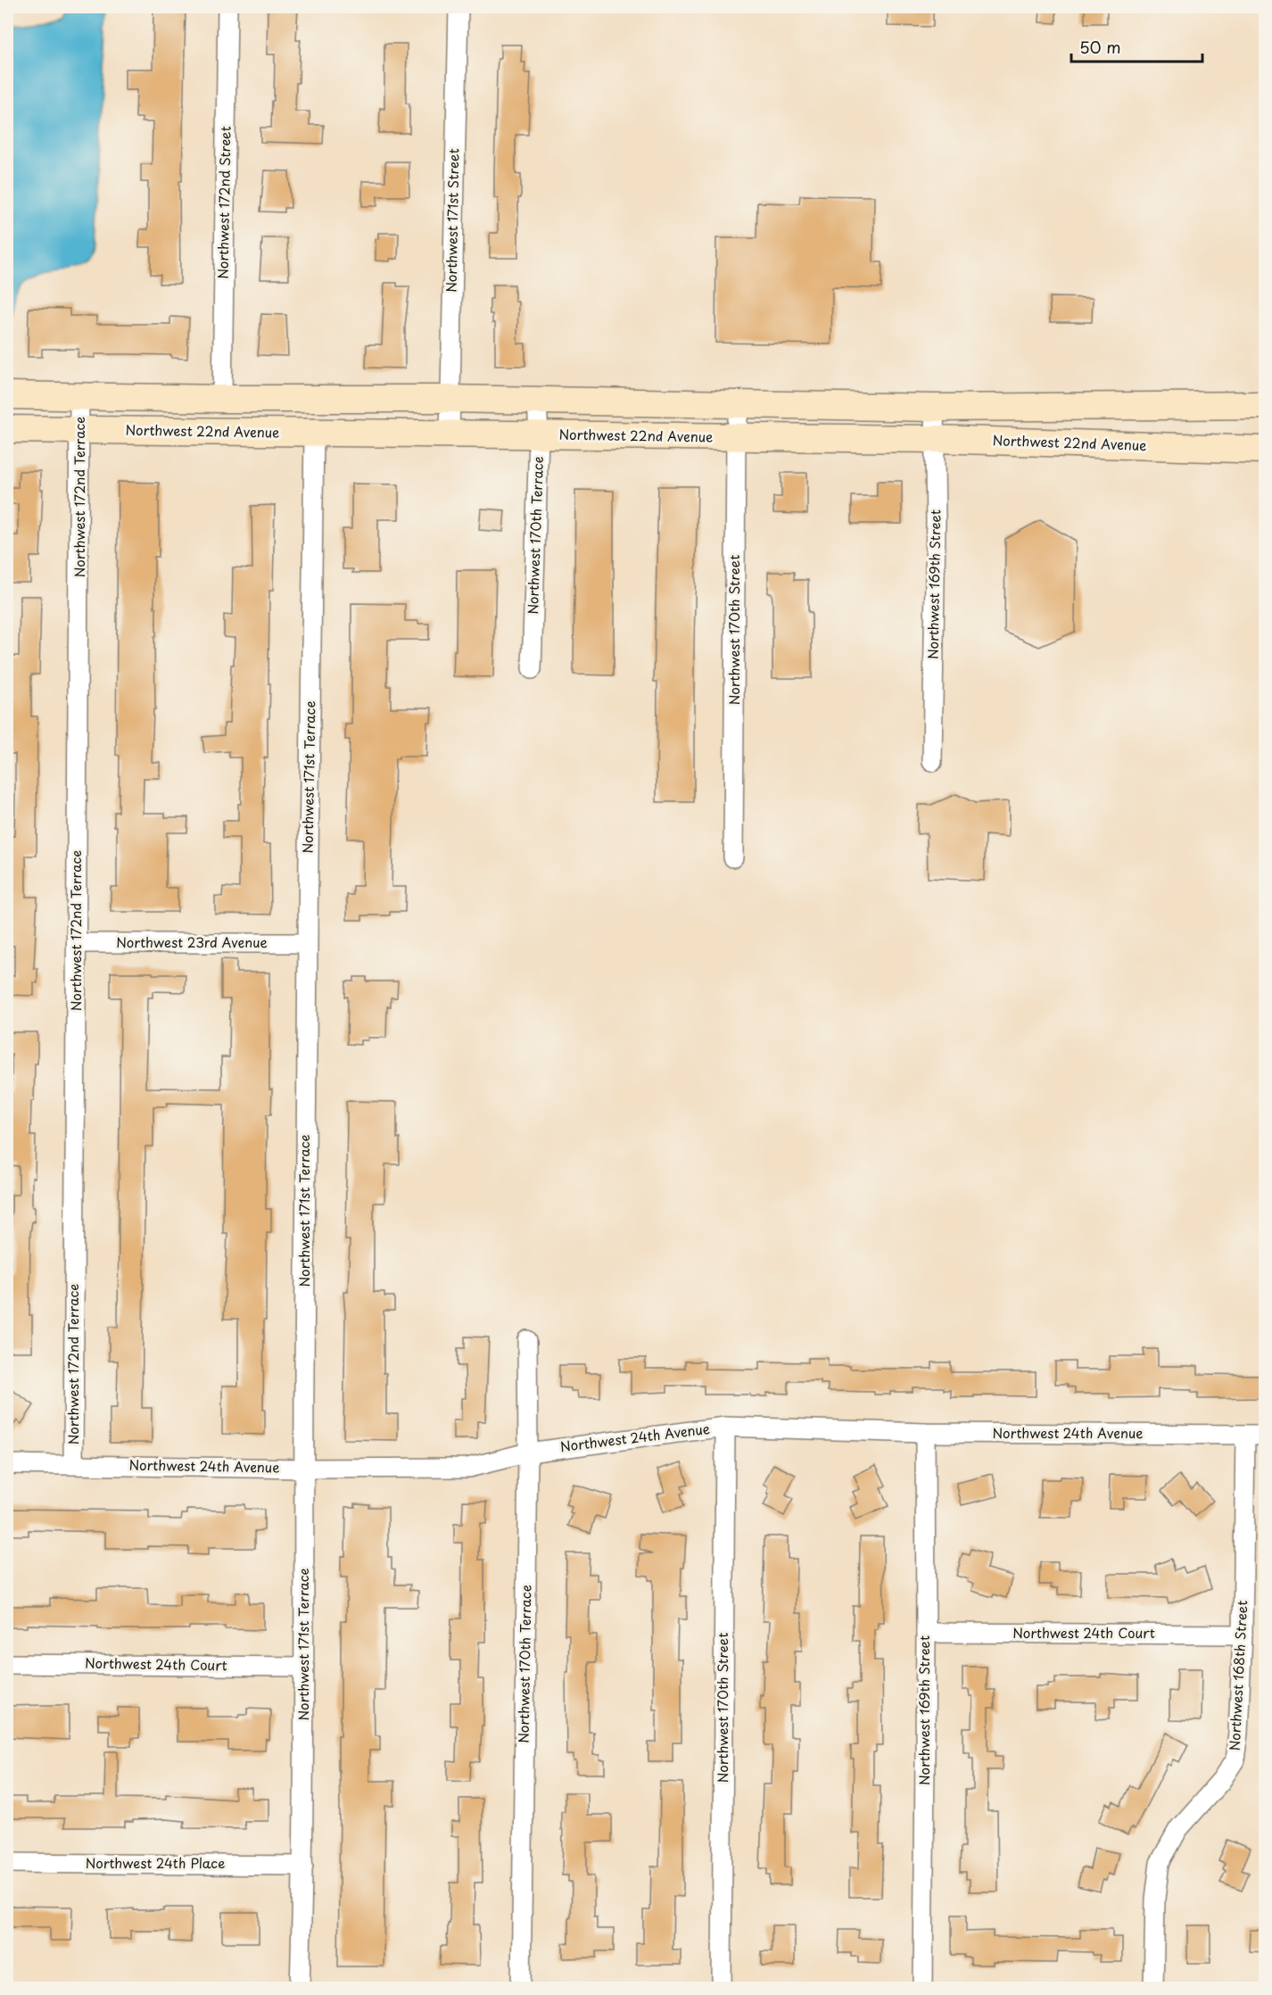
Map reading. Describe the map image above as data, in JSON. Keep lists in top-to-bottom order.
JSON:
{
  "streets": {
    "main road": ["Northwest 22nd Avenue"],
    "street": [
      "Northwest 172nd Street",
      "Northwest 171st Street",
      "Northwest 172nd Terrace",
      "Northwest 170th Terrace",
      "Northwest 169th Street",
      "Northwest 170th Street",
      "Northwest 171st Terrace",
      "Northwest 23rd Avenue",
      "Northwest 24th Avenue",
      "Northwest 24th Court",
      "Northwest 168th Street",
      "Northwest 24th Place"
    ]
  },
  "crossings": [
    ["Northwest 171st Street", "Northwest 22nd Avenue"],
    ["Northwest 22nd Avenue", "Northwest 172nd Terrace"],
    ["Northwest 22nd Avenue", "Northwest 170th Terrace"],
    ["Northwest 22nd Avenue", "Northwest 169th Street"],
    ["Northwest 22nd Avenue", "Northwest 170th Street"],
    ["Northwest 22nd Avenue", "Northwest 171st Terrace"],
    ["Northwest 172nd Terrace", "Northwest 23rd Avenue"],
    ["Northwest 172nd Terrace", "Northwest 24th Avenue"],
    ["Northwest 170th Terrace", "Northwest 24th Avenue"],
    ["Northwest 169th Street", "Northwest 24th Avenue"],
    ["Northwest 169th Street", "Northwest 24th Court"],
    ["Northwest 170th Street", "Northwest 24th Avenue"],
    ["Northwest 171st Terrace", "Northwest 23rd Avenue"],
    ["Northwest 171st Terrace", "Northwest 24th Avenue"],
    ["Northwest 171st Terrace", "Northwest 24th Court"],
    ["Northwest 171st Terrace", "Northwest 24th Place"],
    ["Northwest 24th Avenue", "Northwest 168th Street"],
    ["Northwest 24th Court", "Northwest 168th Street"]
  ],
  "scale_bar": "50 m"
}
